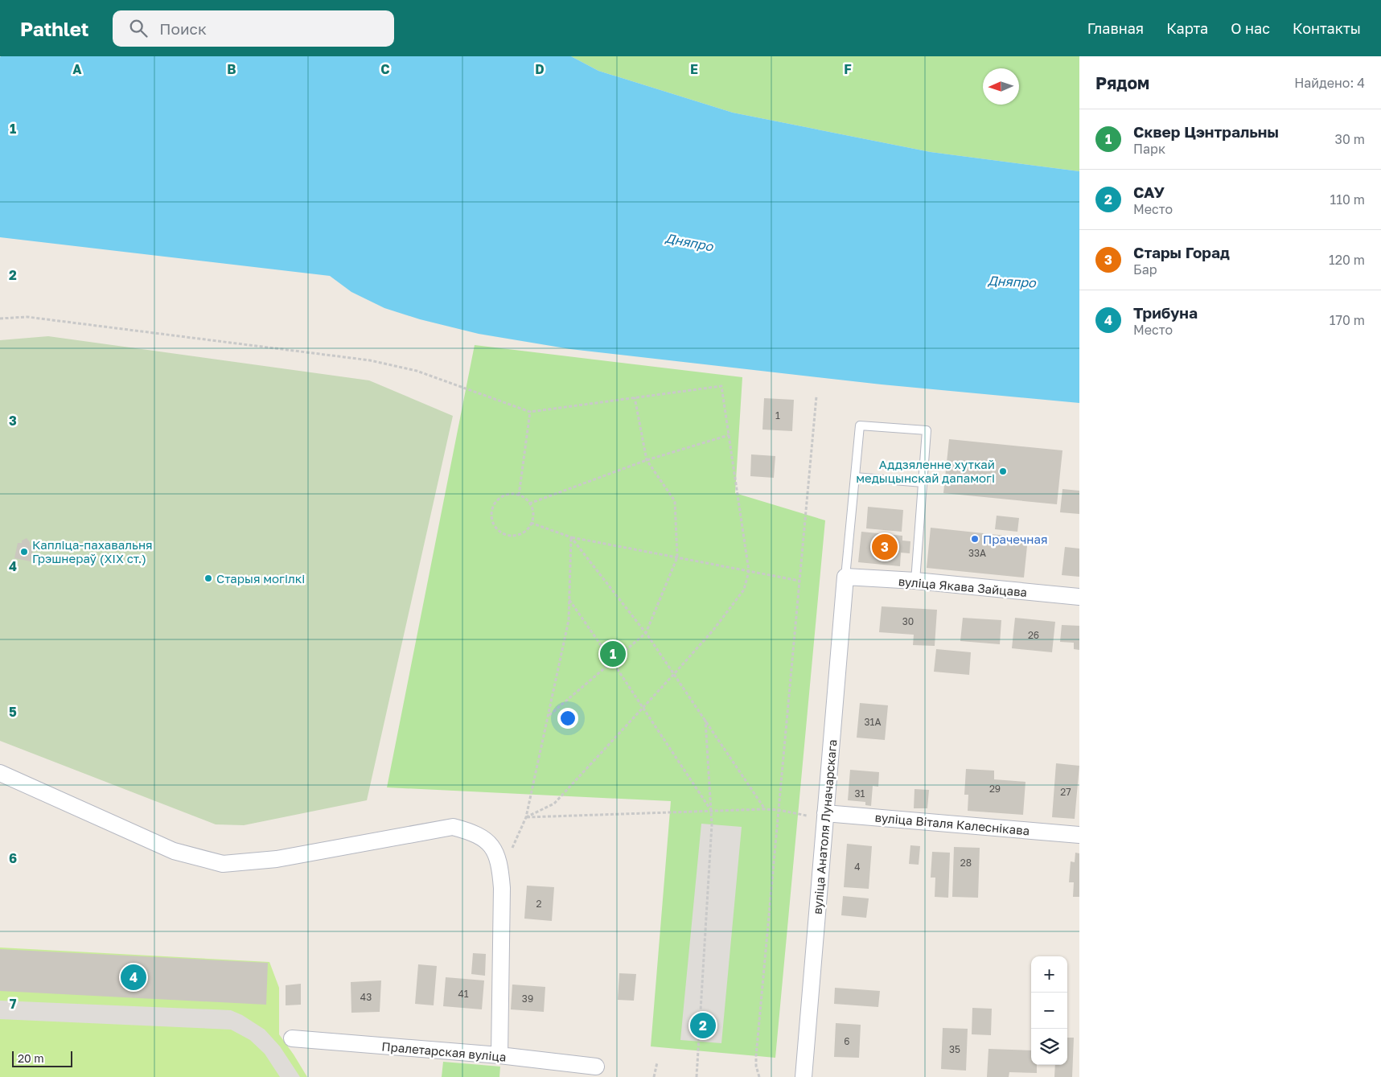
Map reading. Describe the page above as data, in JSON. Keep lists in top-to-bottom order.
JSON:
{
  "streets": {
    "street": [
      "вуліца Якава Зайцава",
      "вуліца Віталя Калеснікава",
      "вуліца Анатоля Луначарскага",
      "Пралетарская вуліца"
    ]
  },
  "crossings": [
    ["вуліца Якава Зайцава", "вуліца Анатоля Луначарскага"],
    ["вуліца Віталя Калеснікава", "вуліца Анатоля Луначарскага"]
  ],
  "water": ["Дняпро"],
  "places": [
    "Аддзяленне хуткай медыцынскай дапамогі",
    "Прачечная",
    "Капліца-пахавальня Грэшнераў (XIX ст.)",
    "Старыя могілкі"
  ],
  "house_numbers": [
    "1",
    "33А",
    "30",
    "26",
    "31А",
    "29",
    "27",
    "31",
    "28",
    "4",
    "2",
    "41",
    "43",
    "39",
    "6",
    "35"
  ],
  "scale_bar": "20 m",
  "north": "left",
  "page": {
    "header": "Pathlet",
    "search": "Поиск",
    "nav": [
      "Главная",
      "Карта",
      "О нас",
      "Контакты"
    ],
    "heading": ["Рядом", "Найдено: 4"],
    "list": [
      {
        "mark": "1",
        "name": "Сквер Цэнтральны",
        "note": "Парк",
        "value": "30 m"
      },
      {
        "mark": "2",
        "name": "САУ",
        "note": "Место",
        "value": "110 m"
      },
      {
        "mark": "3",
        "name": "Стары Горад",
        "note": "Бар",
        "value": "120 m"
      },
      {
        "mark": "4",
        "name": "Трибуна",
        "note": "Место",
        "value": "170 m"
      }
    ],
    "pins": [
      "3",
      "1",
      "4",
      "2"
    ],
    "map_buttons": ["+", "−"],
    "scale": "20 m"
  },
  "grid": {
    "columns": [
      "A",
      "B",
      "C",
      "D",
      "E",
      "F"
    ],
    "rows": [
      "1",
      "2",
      "3",
      "4",
      "5",
      "6",
      "7"
    ]
  }
}
